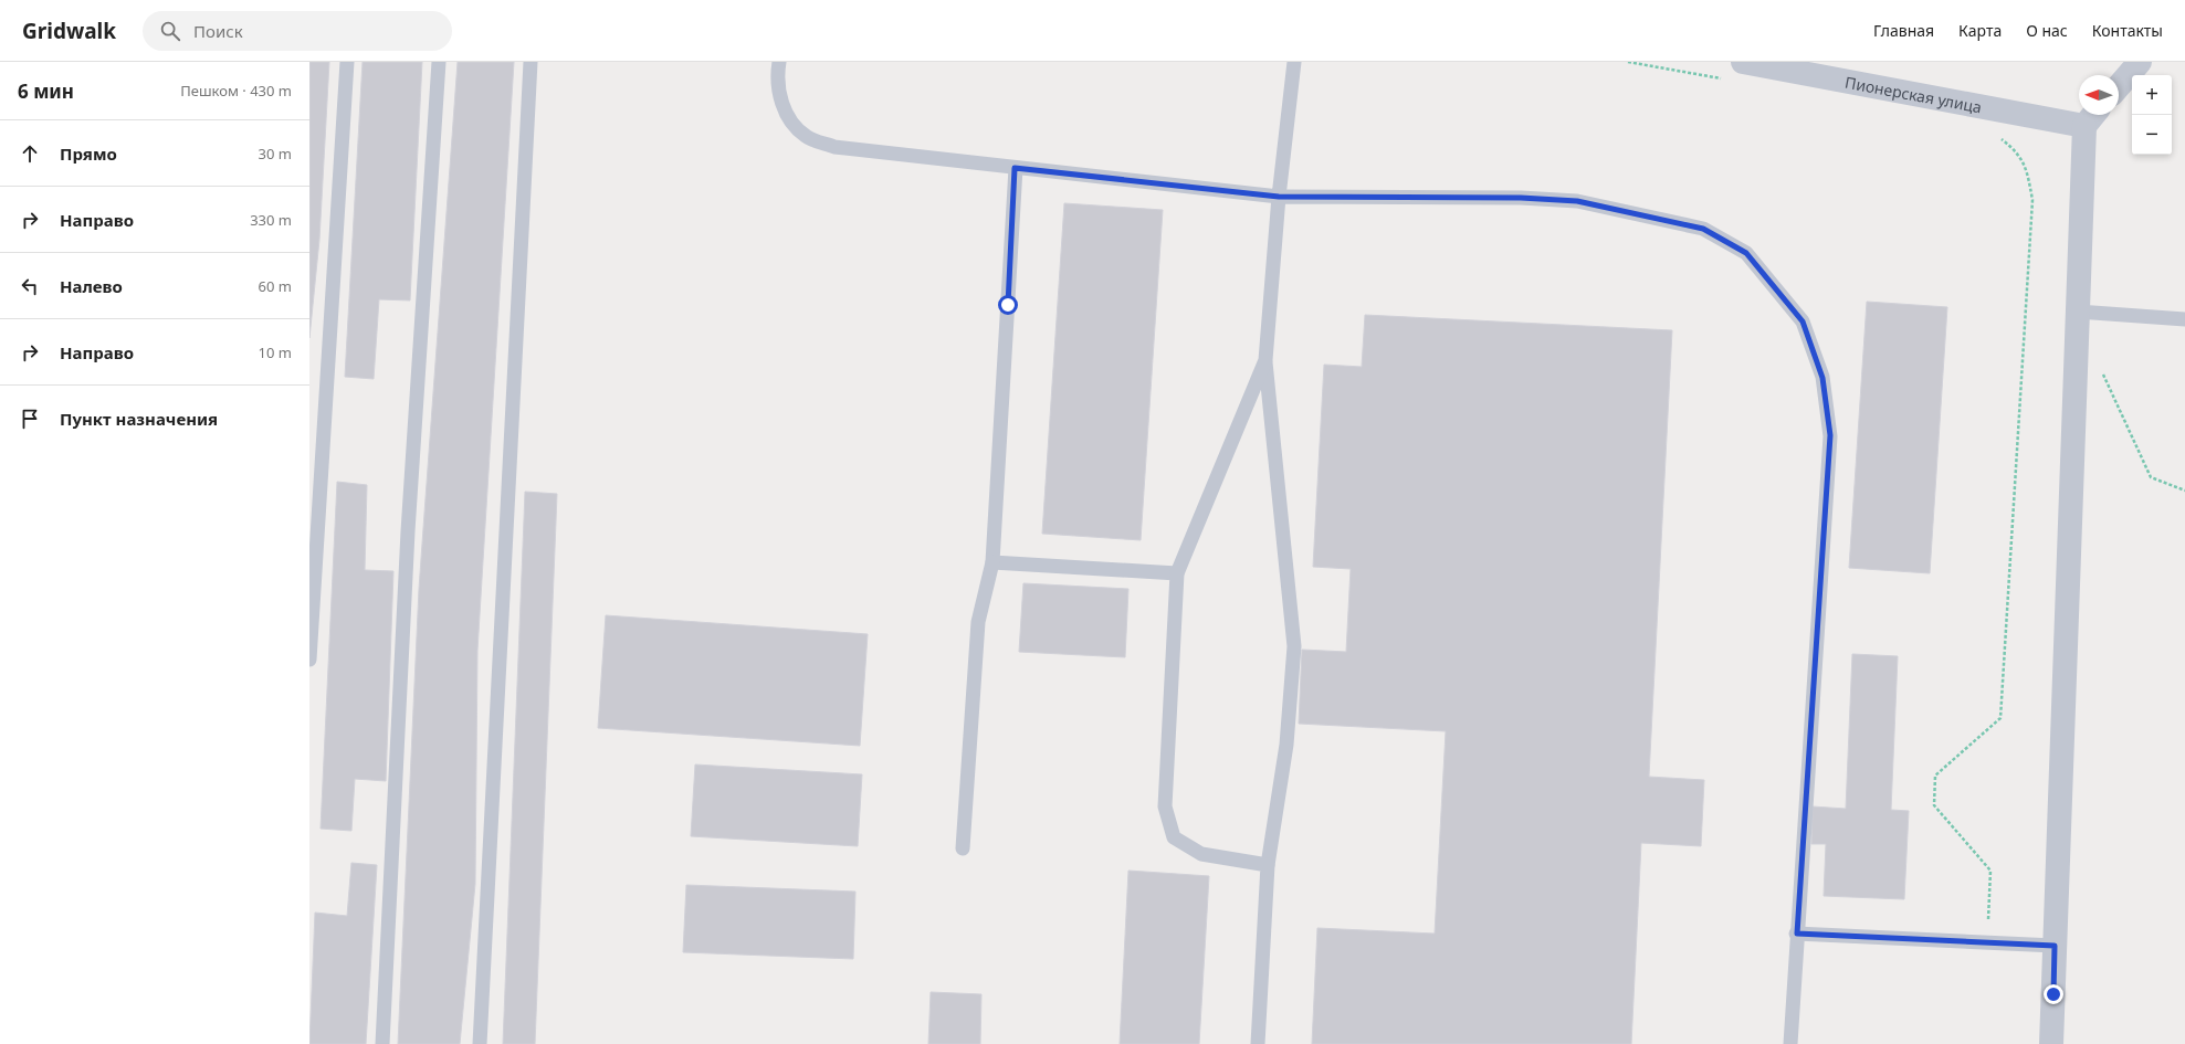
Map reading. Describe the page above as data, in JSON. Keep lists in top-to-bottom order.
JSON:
{
  "streets": {
    "street": ["Пионерская улица"]
  },
  "north": "left",
  "page": {
    "header": "Gridwalk",
    "search": "Поиск",
    "nav": [
      "Главная",
      "Карта",
      "О нас",
      "Контакты"
    ],
    "heading": ["6 мин", "Пешком · 430 m"],
    "map_buttons": ["+", "−"],
    "list": [
      ["Прямо", "30 m"],
      ["Направо", "330 m"],
      ["Налево", "60 m"],
      ["Направо", "10 m"],
      "Пункт назначения"
    ]
  }
}
